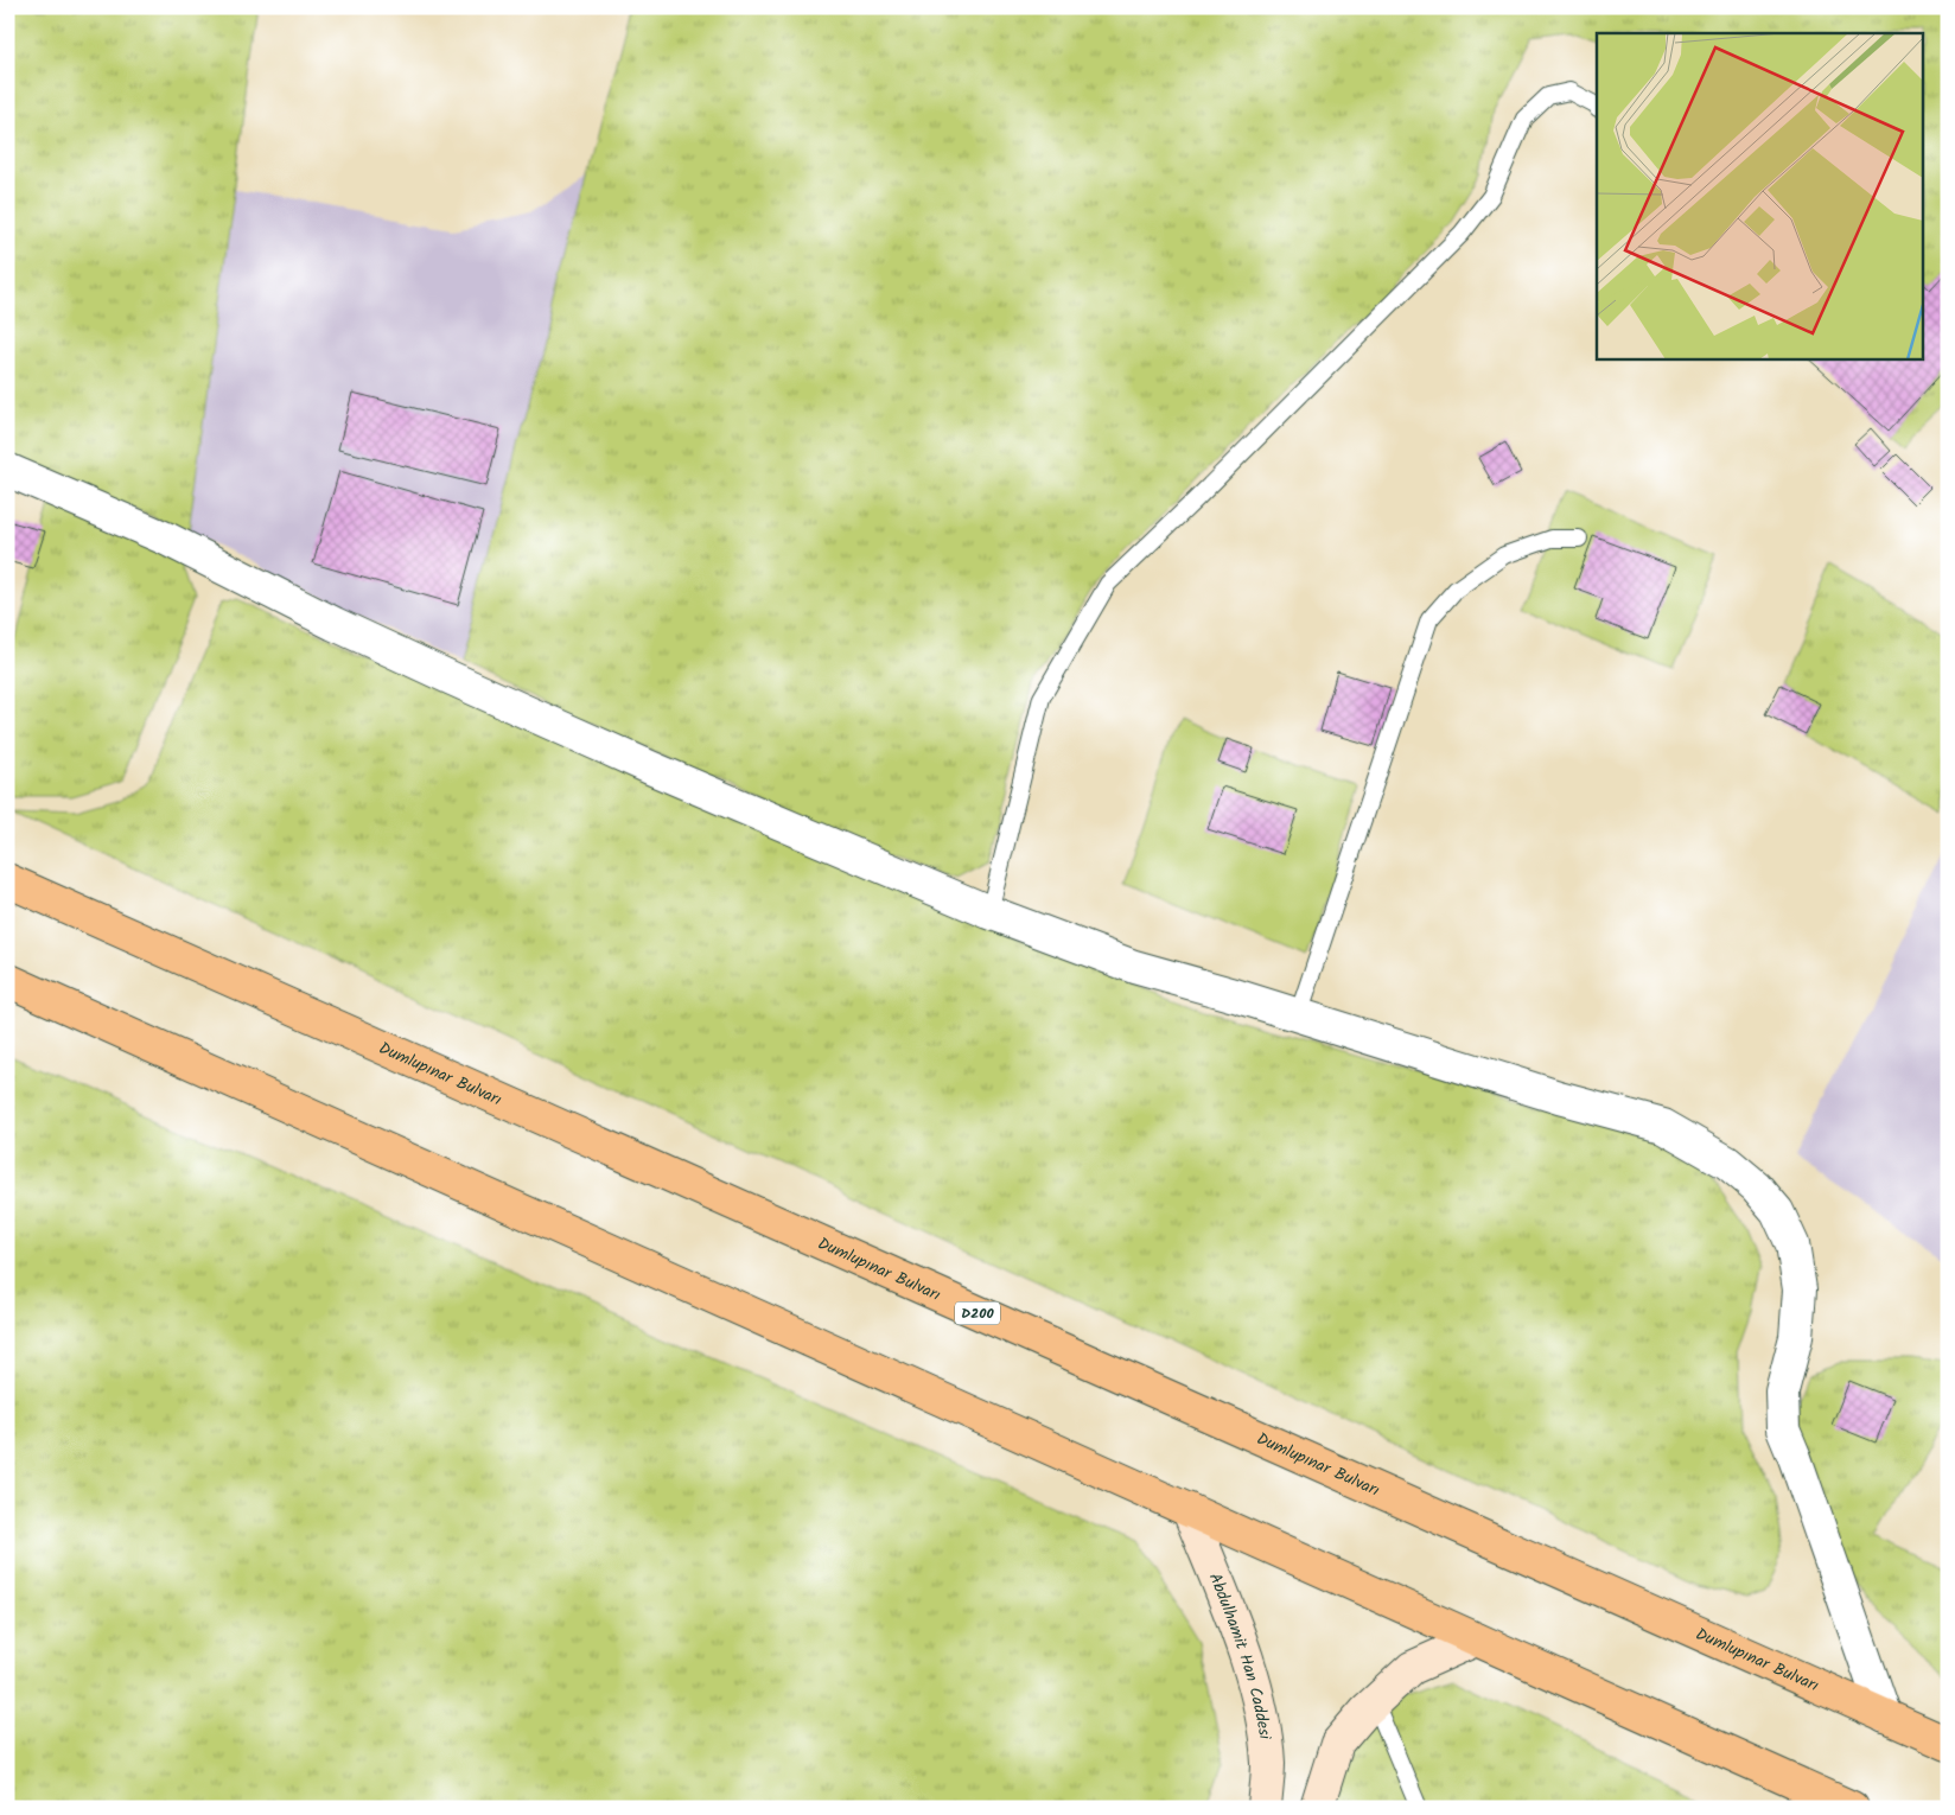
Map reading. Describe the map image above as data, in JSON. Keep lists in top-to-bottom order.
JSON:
{
  "streets": {
    "highway": ["Dumlupınar Bulvarı", "D200"],
    "main road": ["Abdulhamit Han Caddesi"]
  }
}
